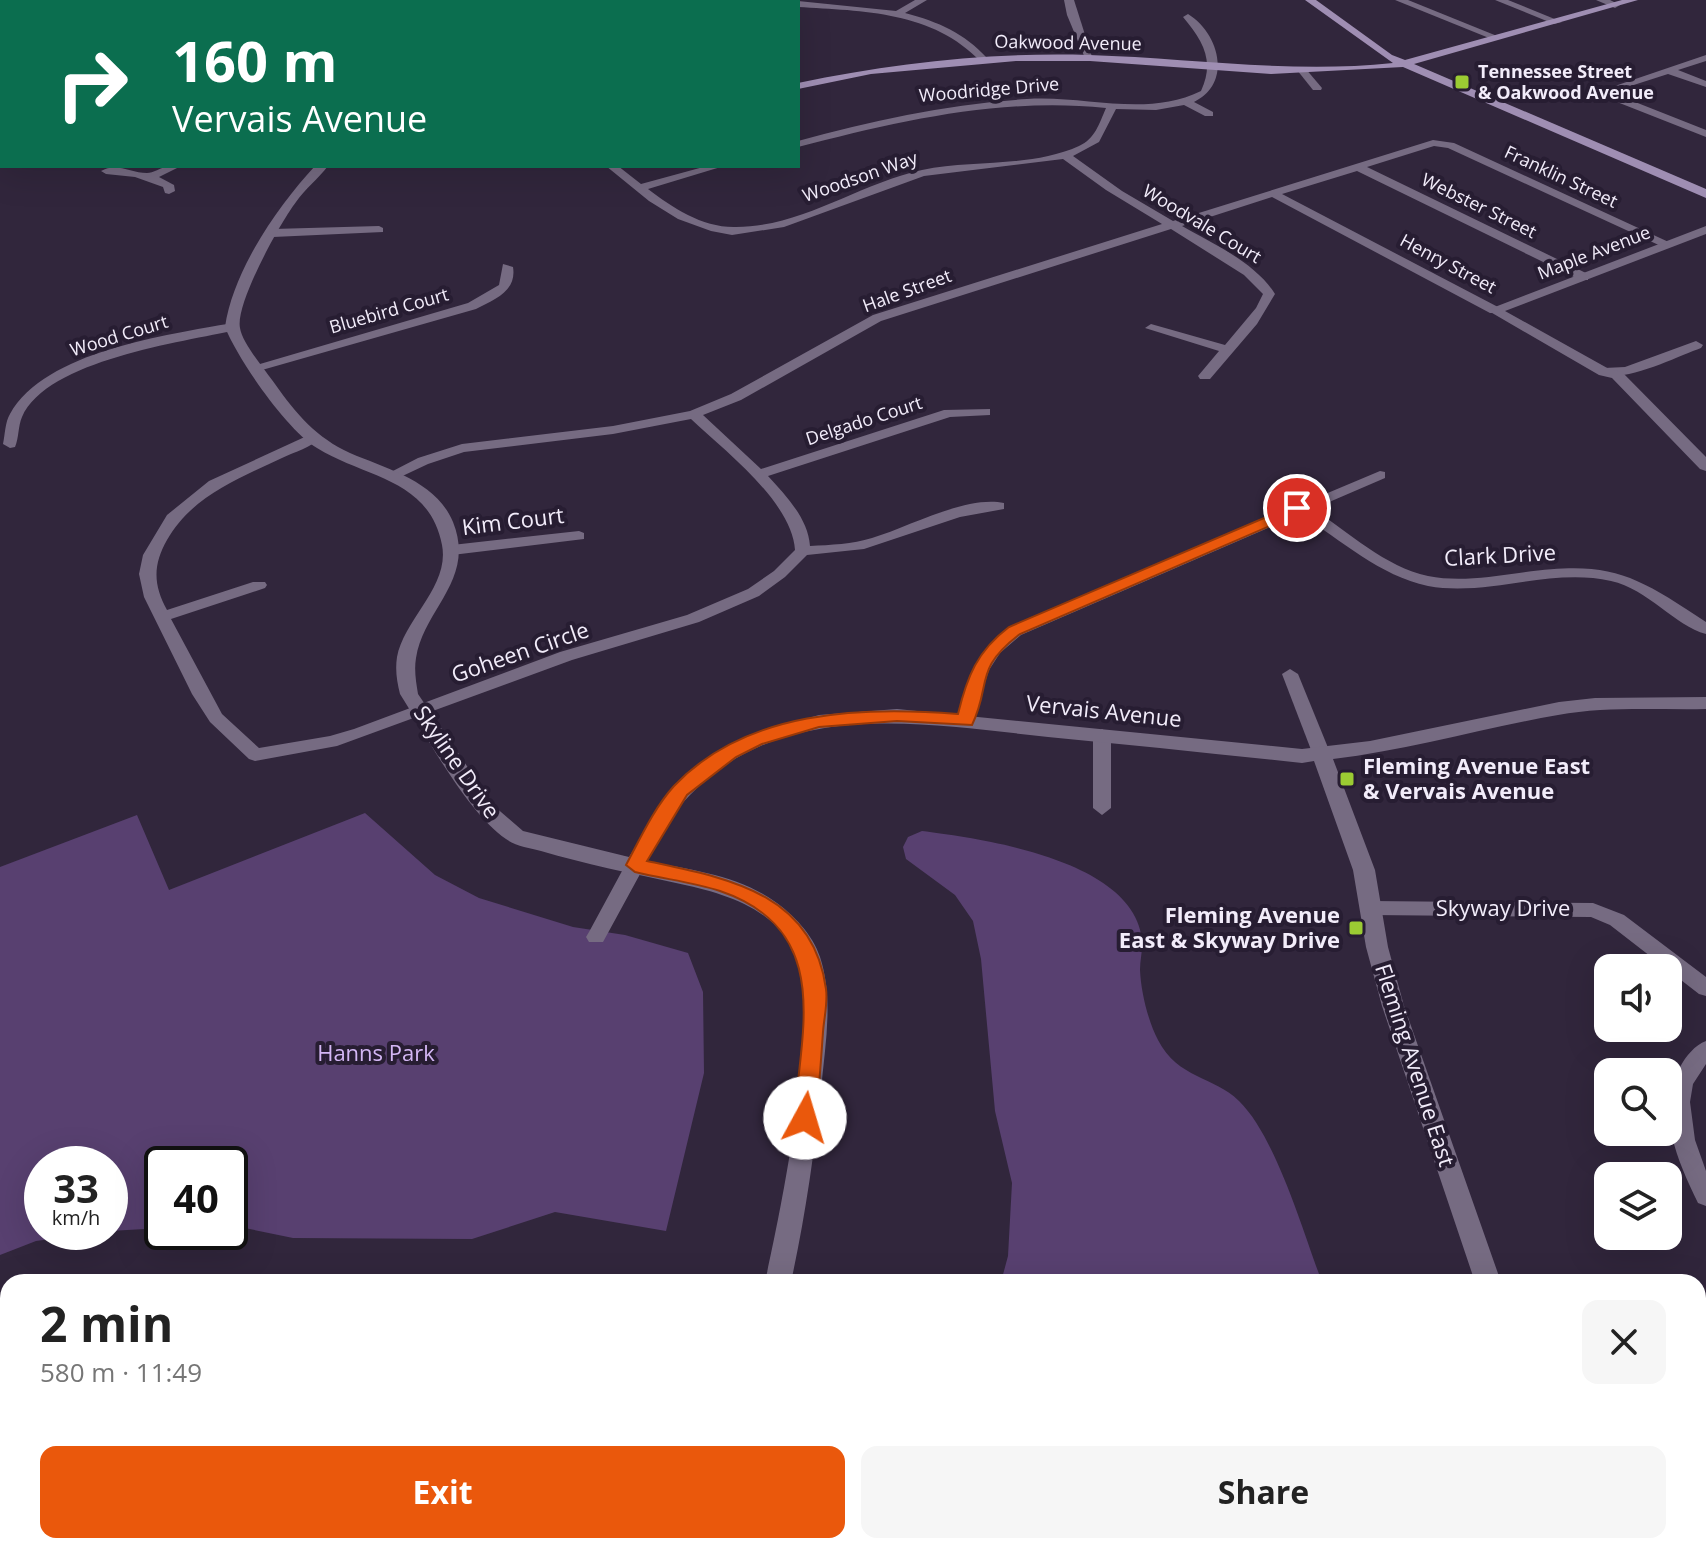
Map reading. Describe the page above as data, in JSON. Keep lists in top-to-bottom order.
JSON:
{
  "streets": {
    "main road": ["Oakwood Avenue"],
    "street": [
      "Woodridge Drive",
      "Woodson Way",
      "Franklin Street",
      "Webster Street",
      "Woodvale Court",
      "Maple Avenue",
      "Henry Street",
      "Hale Street",
      "Bluebird Court",
      "Wood Court",
      "Delgado Court",
      "Kim Court",
      "Clark Drive",
      "Goheen Circle",
      "Vervais Avenue",
      "Skyline Drive",
      "Skyway Drive",
      "Fleming Avenue East"
    ]
  },
  "crossings": [
    ["Woodridge Drive", "Woodson Way"],
    ["Woodson Way", "Woodvale Court"],
    ["Franklin Street", "Maple Avenue"],
    ["Franklin Street", "Hale Street"],
    ["Webster Street", "Maple Avenue"],
    ["Webster Street", "Hale Street"],
    ["Woodvale Court", "Hale Street"],
    ["Maple Avenue", "Henry Street"],
    ["Henry Street", "Hale Street"],
    ["Kim Court", "Skyline Drive"],
    ["Goheen Circle", "Skyline Drive"],
    ["Vervais Avenue", "Skyline Drive"],
    ["Vervais Avenue", "Fleming Avenue East"],
    ["Skyway Drive", "Fleming Avenue East"]
  ],
  "parks": ["Hanns Park"],
  "places": {
    "transit": ["Tennessee Street & Oakwood Avenue", "Fleming Avenue East & Vervais Avenue", "Fleming Avenue East & Skyway Drive"]
  },
  "page": {
    "turn": ["160 m", "Vervais Avenue"],
    "speed": "33 km/h",
    "limit": "40",
    "heading": ["2 min", "580 m · 11:49"],
    "buttons": ["Exit", "Share"]
  }
}
